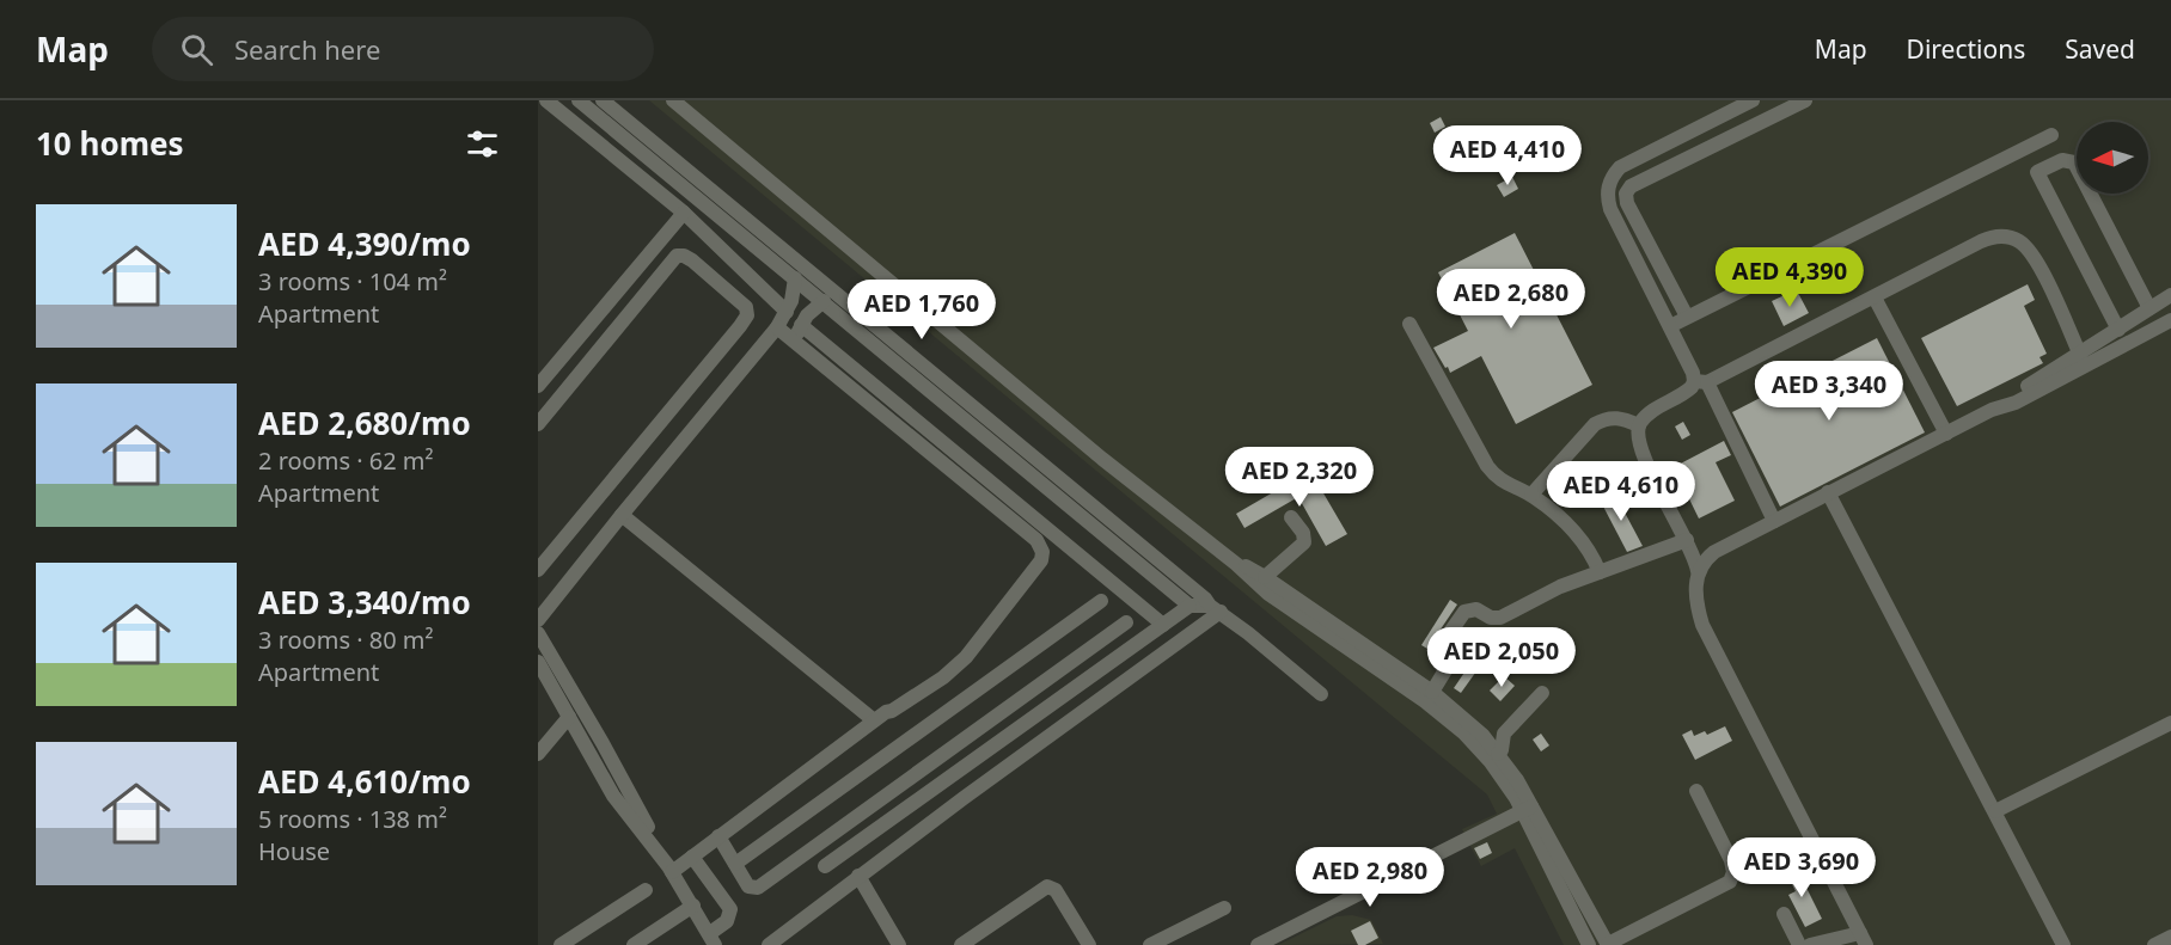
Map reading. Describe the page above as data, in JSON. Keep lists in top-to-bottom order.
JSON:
{
  "north": "left",
  "page": {
    "header": "Map",
    "search": "Search here",
    "nav": ["Map", "Directions", "Saved"],
    "heading": "10 homes",
    "price": [
      "AED 4,410",
      "AED 4,390",
      "AED 2,680",
      "AED 1,760",
      "AED 3,340",
      "AED 2,320",
      "AED 4,610",
      "AED 2,050",
      "AED 3,690",
      "AED 2,980"
    ],
    "list": [
      {
        "name": "AED 4,390/mo",
        "note": "3 rooms · 104 m² · Apartment"
      },
      {
        "name": "AED 2,680/mo",
        "note": "2 rooms · 62 m² · Apartment"
      },
      {
        "name": "AED 3,340/mo",
        "note": "3 rooms · 80 m² · Apartment"
      },
      {
        "name": "AED 4,610/mo",
        "note": "5 rooms · 138 m² · House"
      }
    ]
  }
}
